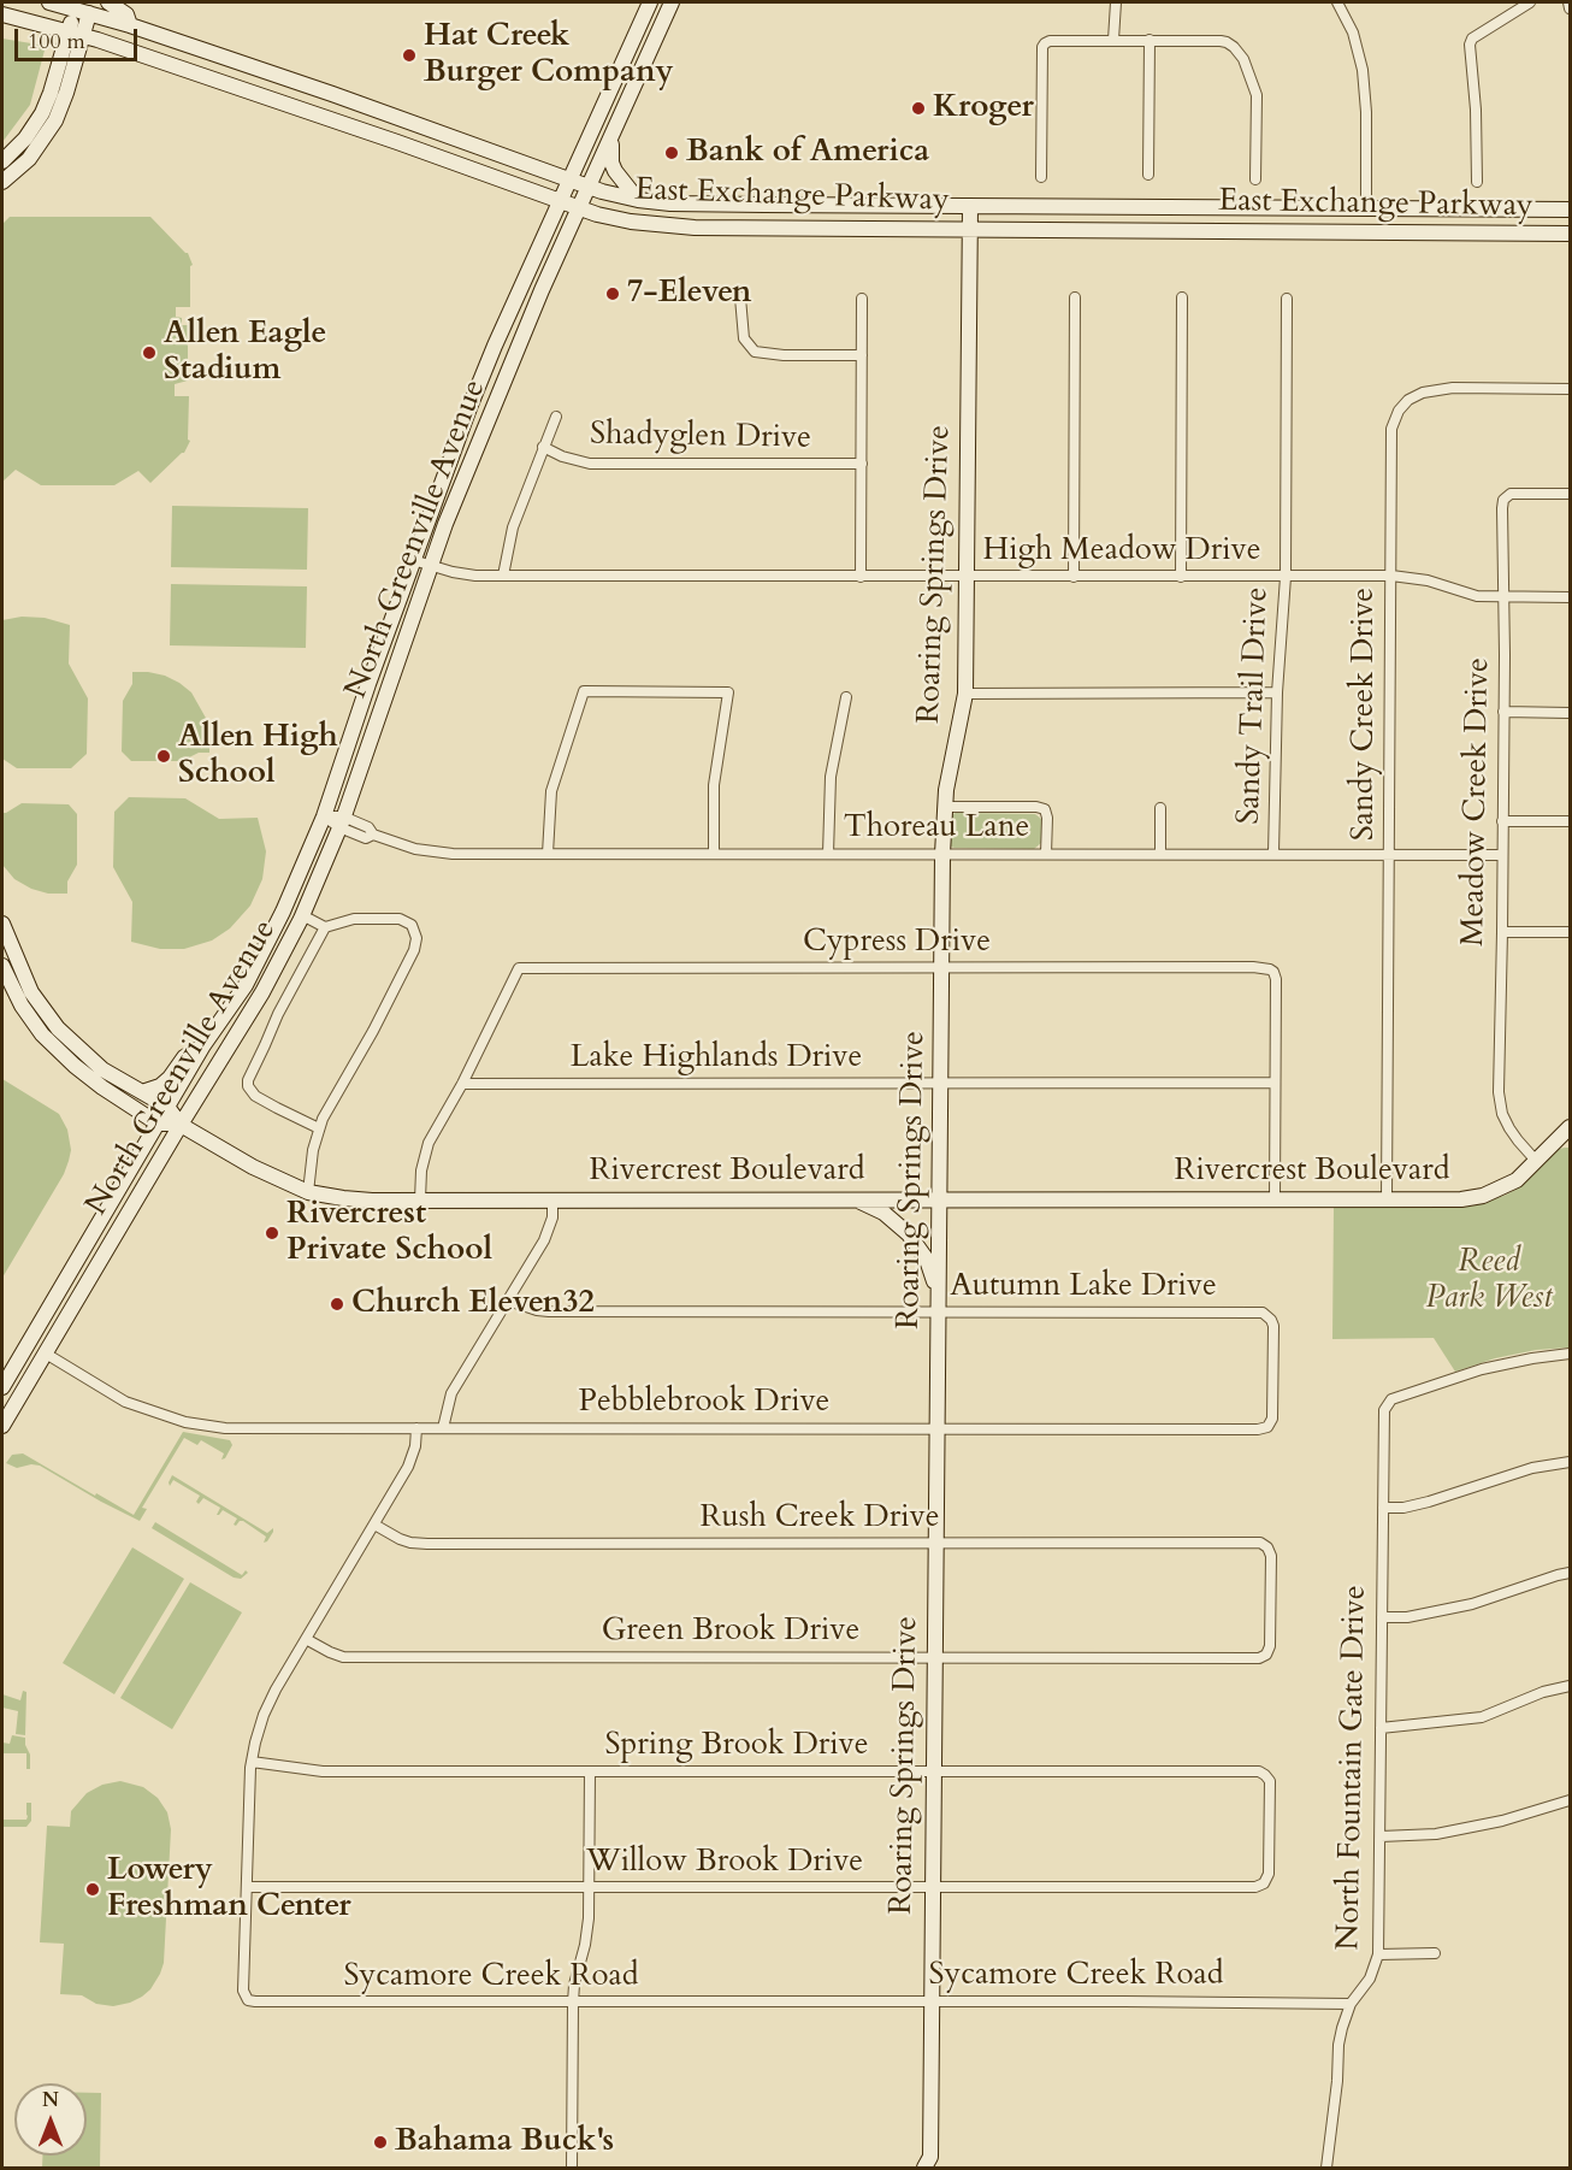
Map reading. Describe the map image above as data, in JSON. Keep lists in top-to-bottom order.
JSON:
{
  "streets": {
    "main road": [
      "East Exchange Parkway",
      "North Greenville Avenue",
      "Roaring Springs Drive",
      "Rivercrest Boulevard"
    ],
    "street": [
      "Shadyglen Drive",
      "High Meadow Drive",
      "Sandy Trail Drive",
      "Sandy Creek Drive",
      "Meadow Creek Drive",
      "Thoreau Lane",
      "Cypress Drive",
      "Lake Highlands Drive",
      "Autumn Lake Drive",
      "Pebblebrook Drive",
      "Rush Creek Drive",
      "Green Brook Drive",
      "Spring Brook Drive",
      "North Fountain Gate Drive",
      "Willow Brook Drive",
      "Sycamore Creek Road"
    ]
  },
  "crossings": [
    ["East Exchange Parkway", "North Greenville Avenue"],
    ["East Exchange Parkway", "Roaring Springs Drive"],
    ["North Greenville Avenue", "High Meadow Drive"],
    ["North Greenville Avenue", "Thoreau Lane"],
    ["North Greenville Avenue", "Rivercrest Boulevard"],
    ["North Greenville Avenue", "Pebblebrook Drive"],
    ["High Meadow Drive", "Roaring Springs Drive"],
    ["High Meadow Drive", "Sandy Trail Drive"],
    ["High Meadow Drive", "Sandy Creek Drive"],
    ["High Meadow Drive", "Meadow Creek Drive"],
    ["Roaring Springs Drive", "Thoreau Lane"],
    ["Roaring Springs Drive", "Cypress Drive"],
    ["Roaring Springs Drive", "Lake Highlands Drive"],
    ["Roaring Springs Drive", "Rivercrest Boulevard"],
    ["Roaring Springs Drive", "Autumn Lake Drive"],
    ["Roaring Springs Drive", "Pebblebrook Drive"],
    ["Roaring Springs Drive", "Rush Creek Drive"],
    ["Roaring Springs Drive", "Green Brook Drive"],
    ["Roaring Springs Drive", "Spring Brook Drive"],
    ["Roaring Springs Drive", "Willow Brook Drive"],
    ["Roaring Springs Drive", "Sycamore Creek Road"],
    ["Sandy Trail Drive", "Thoreau Lane"],
    ["Sandy Creek Drive", "Thoreau Lane"],
    ["Sandy Creek Drive", "Rivercrest Boulevard"],
    ["Meadow Creek Drive", "Thoreau Lane"],
    ["Meadow Creek Drive", "Rivercrest Boulevard"],
    ["Cypress Drive", "Lake Highlands Drive"],
    ["Autumn Lake Drive", "Pebblebrook Drive"],
    ["Pebblebrook Drive", "Sycamore Creek Road"],
    ["Rush Creek Drive", "Green Brook Drive"],
    ["Rush Creek Drive", "Sycamore Creek Road"],
    ["Green Brook Drive", "Sycamore Creek Road"],
    ["Spring Brook Drive", "Willow Brook Drive"],
    ["Spring Brook Drive", "Sycamore Creek Road"],
    ["North Fountain Gate Drive", "Sycamore Creek Road"],
    ["Willow Brook Drive", "Sycamore Creek Road"]
  ],
  "parks": ["Reed Park West"],
  "places": [
    "Hat Creek Burger Company",
    "Kroger",
    "Bank of America",
    "7-Eleven",
    "Allen Eagle Stadium",
    "Allen High School",
    "Rivercrest Private School",
    "Church Eleven32",
    "Lowery Freshman Center",
    "Bahama Buck's"
  ],
  "scale_bar": "100 m",
  "north": "top"
}
